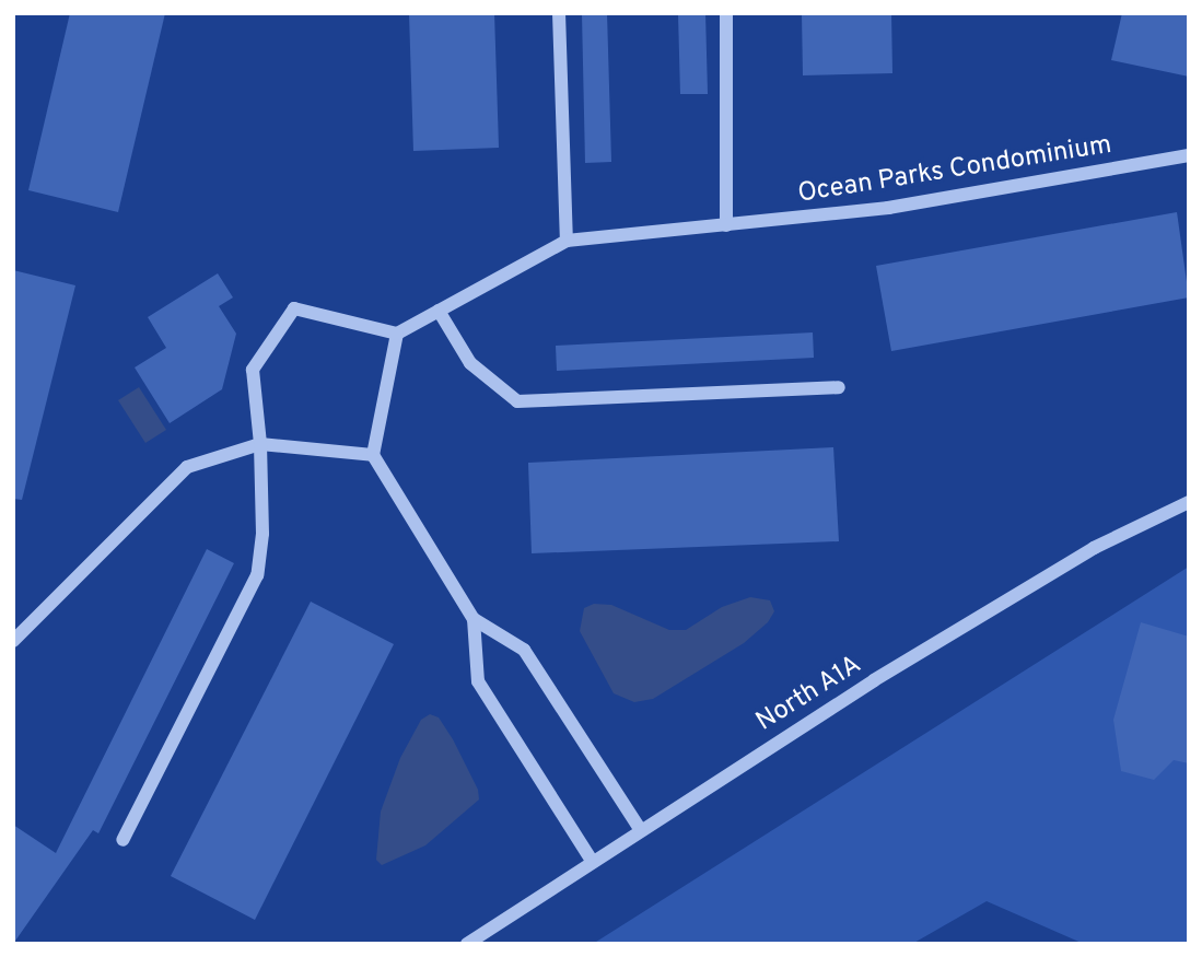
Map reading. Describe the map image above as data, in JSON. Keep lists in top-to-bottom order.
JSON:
{
  "streets": {
    "street": ["Ocean Parks Condominium", "North A1A"]
  }
}
